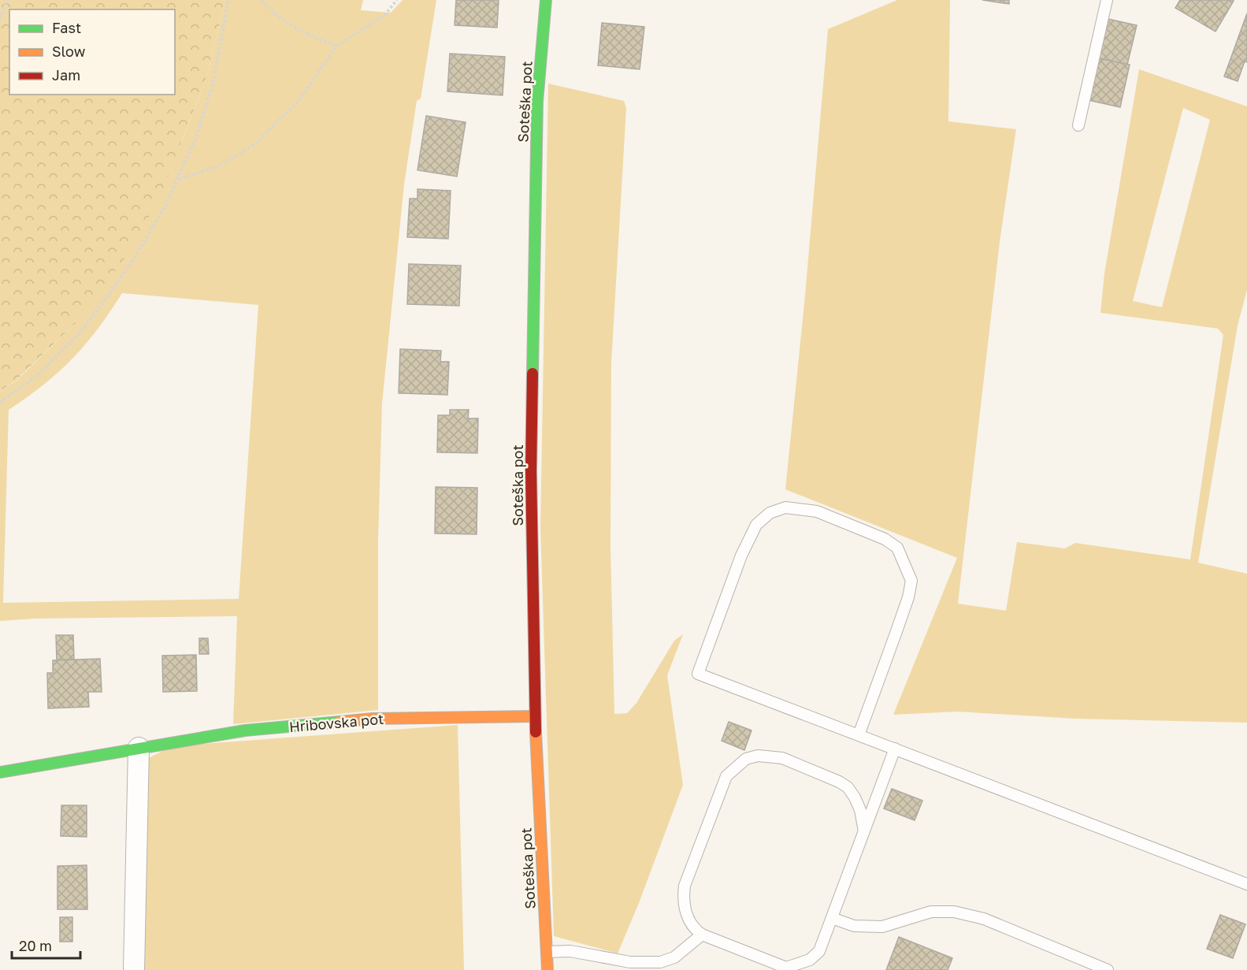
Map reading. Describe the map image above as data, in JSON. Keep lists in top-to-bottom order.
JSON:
{
  "streets": {
    "street": ["Soteška pot", "Hribovska pot"]
  },
  "crossings": [
    ["Soteška pot", "Hribovska pot"]
  ],
  "legend": ["Fast", "Slow", "Jam"],
  "scale_bar": "20 m"
}
